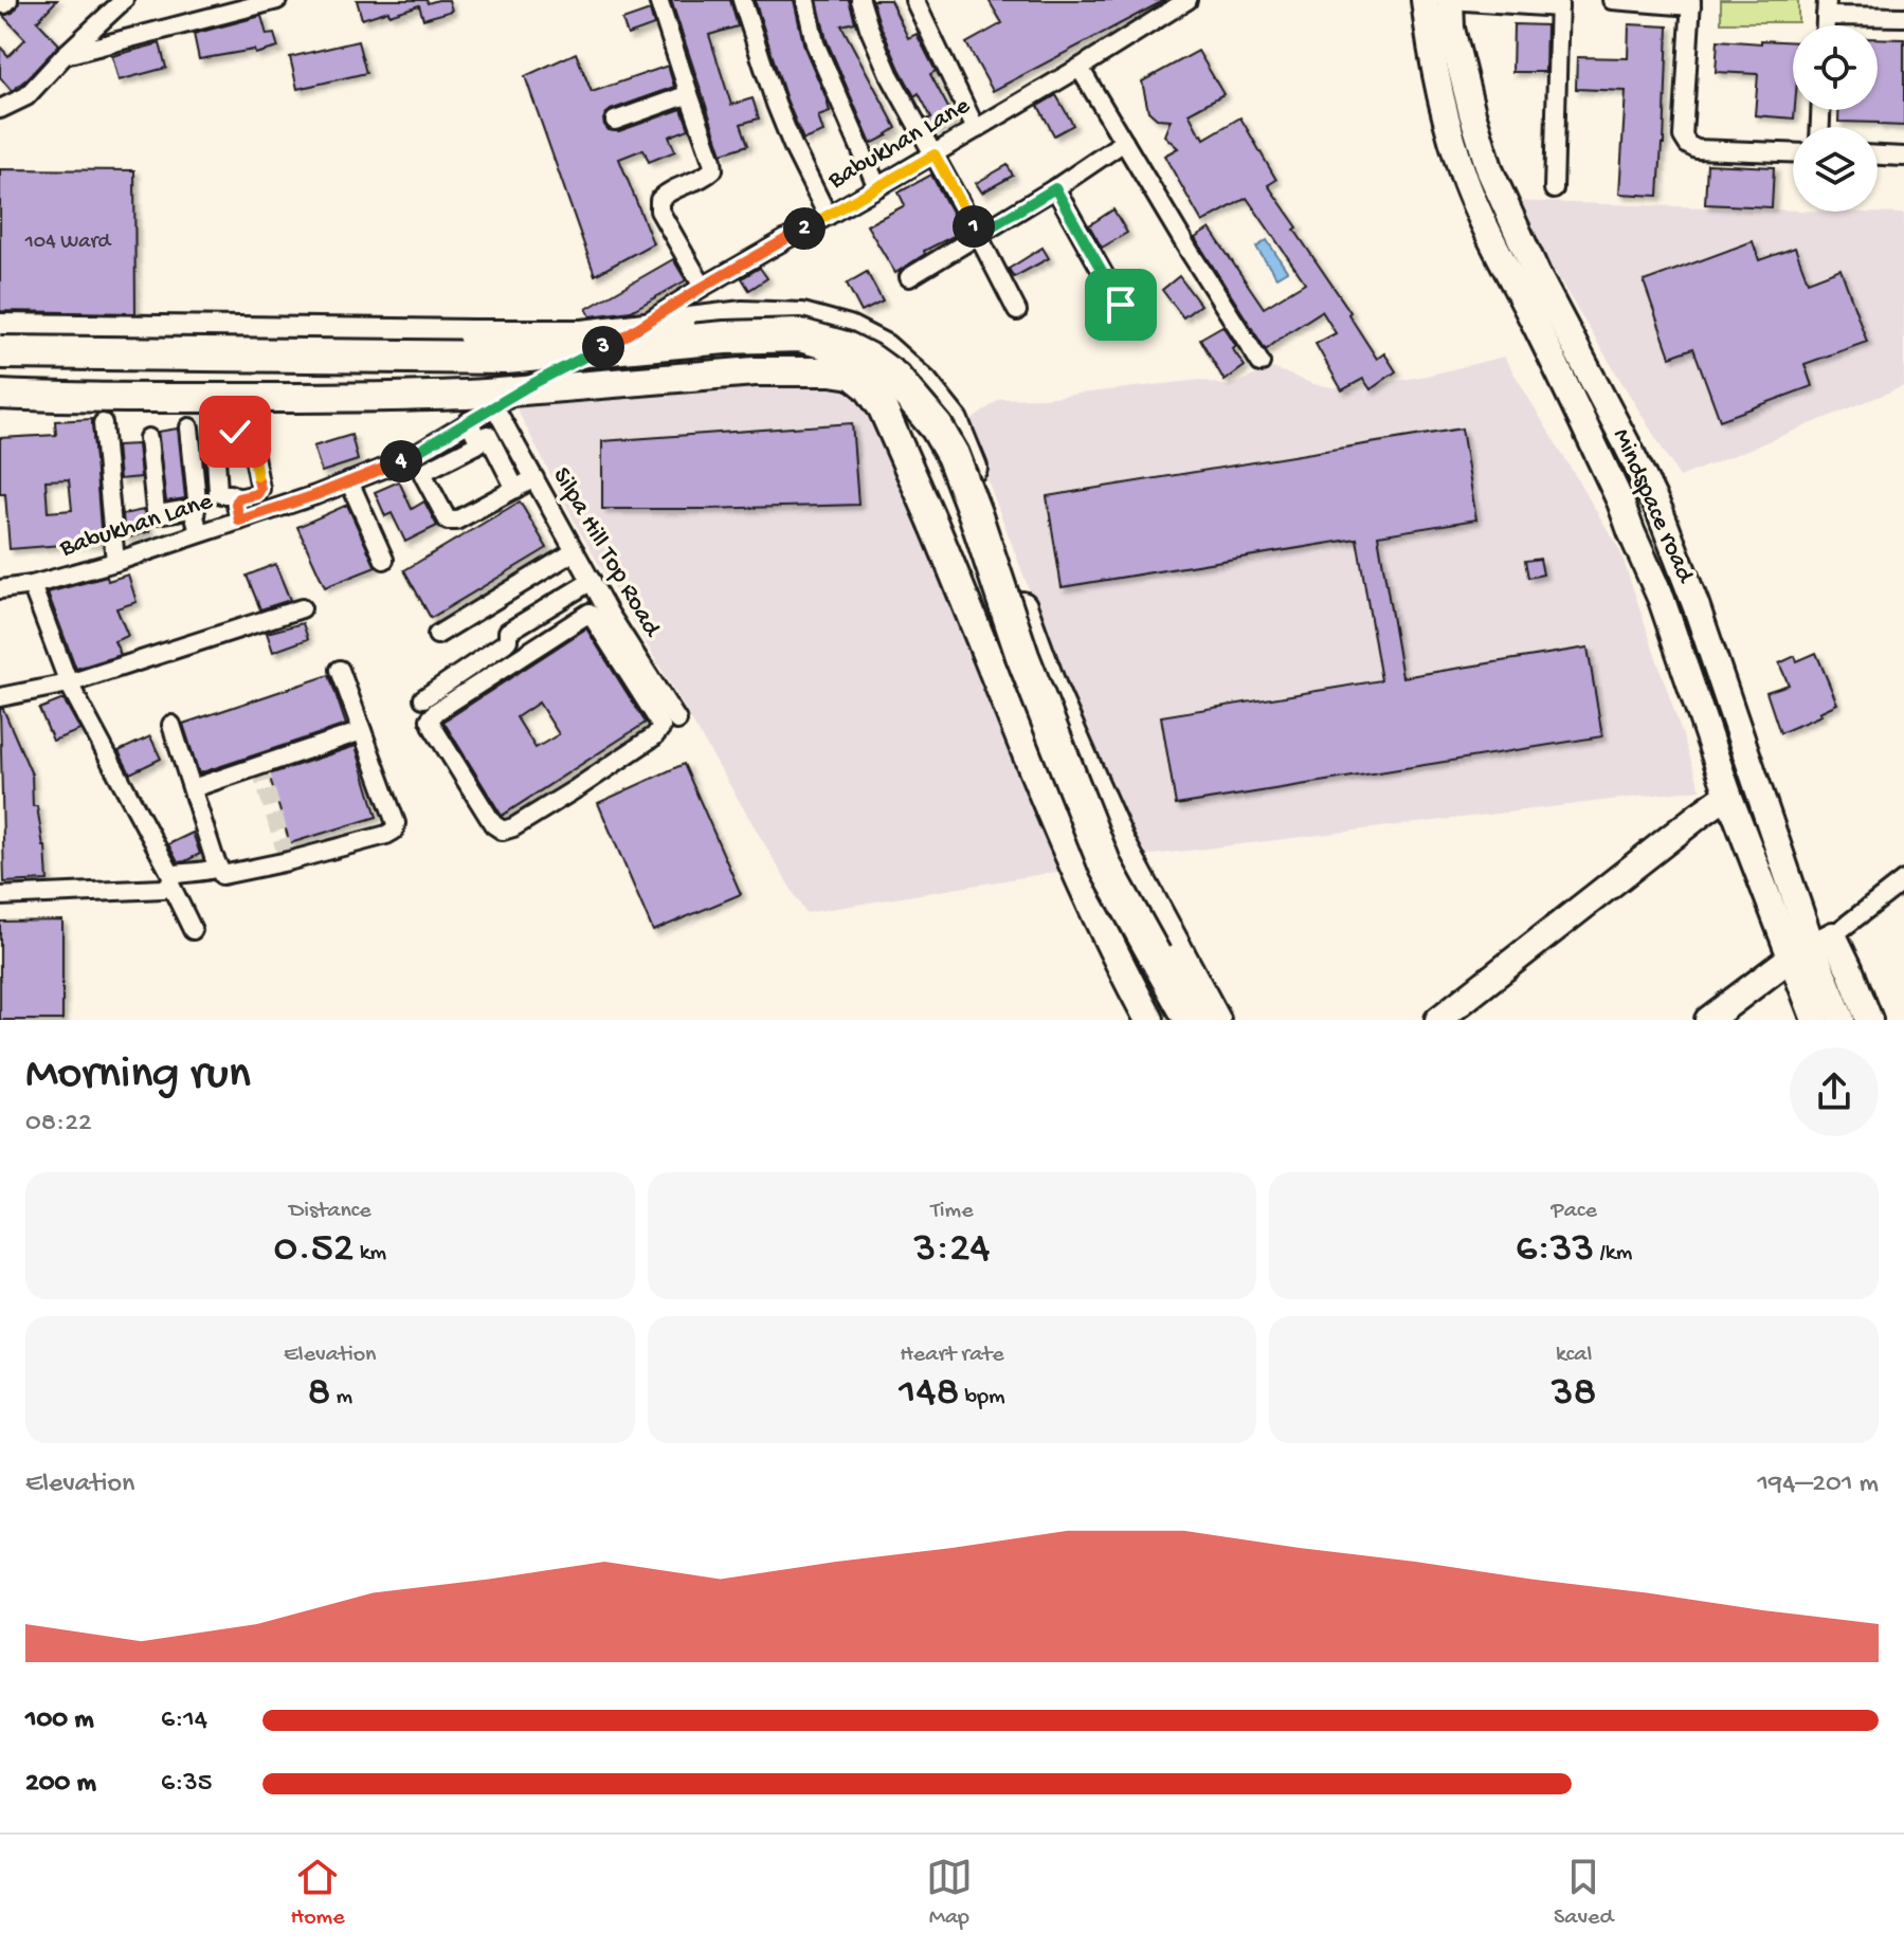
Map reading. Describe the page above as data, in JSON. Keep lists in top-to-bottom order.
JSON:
{
  "streets": {
    "main road": ["Mindspace road"],
    "street": ["Babukhan Lane", "Silpa Hill Top Road"]
  },
  "crossings": [
    ["Babukhan Lane", "Silpa Hill Top Road"]
  ],
  "house_numbers": ["104 Ward"],
  "page": {
    "pins": [
      "1",
      "2",
      "3",
      "4"
    ],
    "heading": ["Morning run", "08:22"],
    "stats": [
      ["Distance", "0.52 km"],
      ["Time", "3:24"],
      ["Pace", "6:33 /km"],
      ["Elevation", "8 m"],
      ["Heart rate", "148 bpm"],
      ["kcal", "38"]
    ],
    "chart": ["Elevation", "194–201 m"],
    "list": [
      {
        "name": "100 m",
        "note": "6:14"
      },
      {
        "name": "200 m",
        "note": "6:35"
      }
    ],
    "tabs": ["Home", "Map", "Saved"]
  }
}
